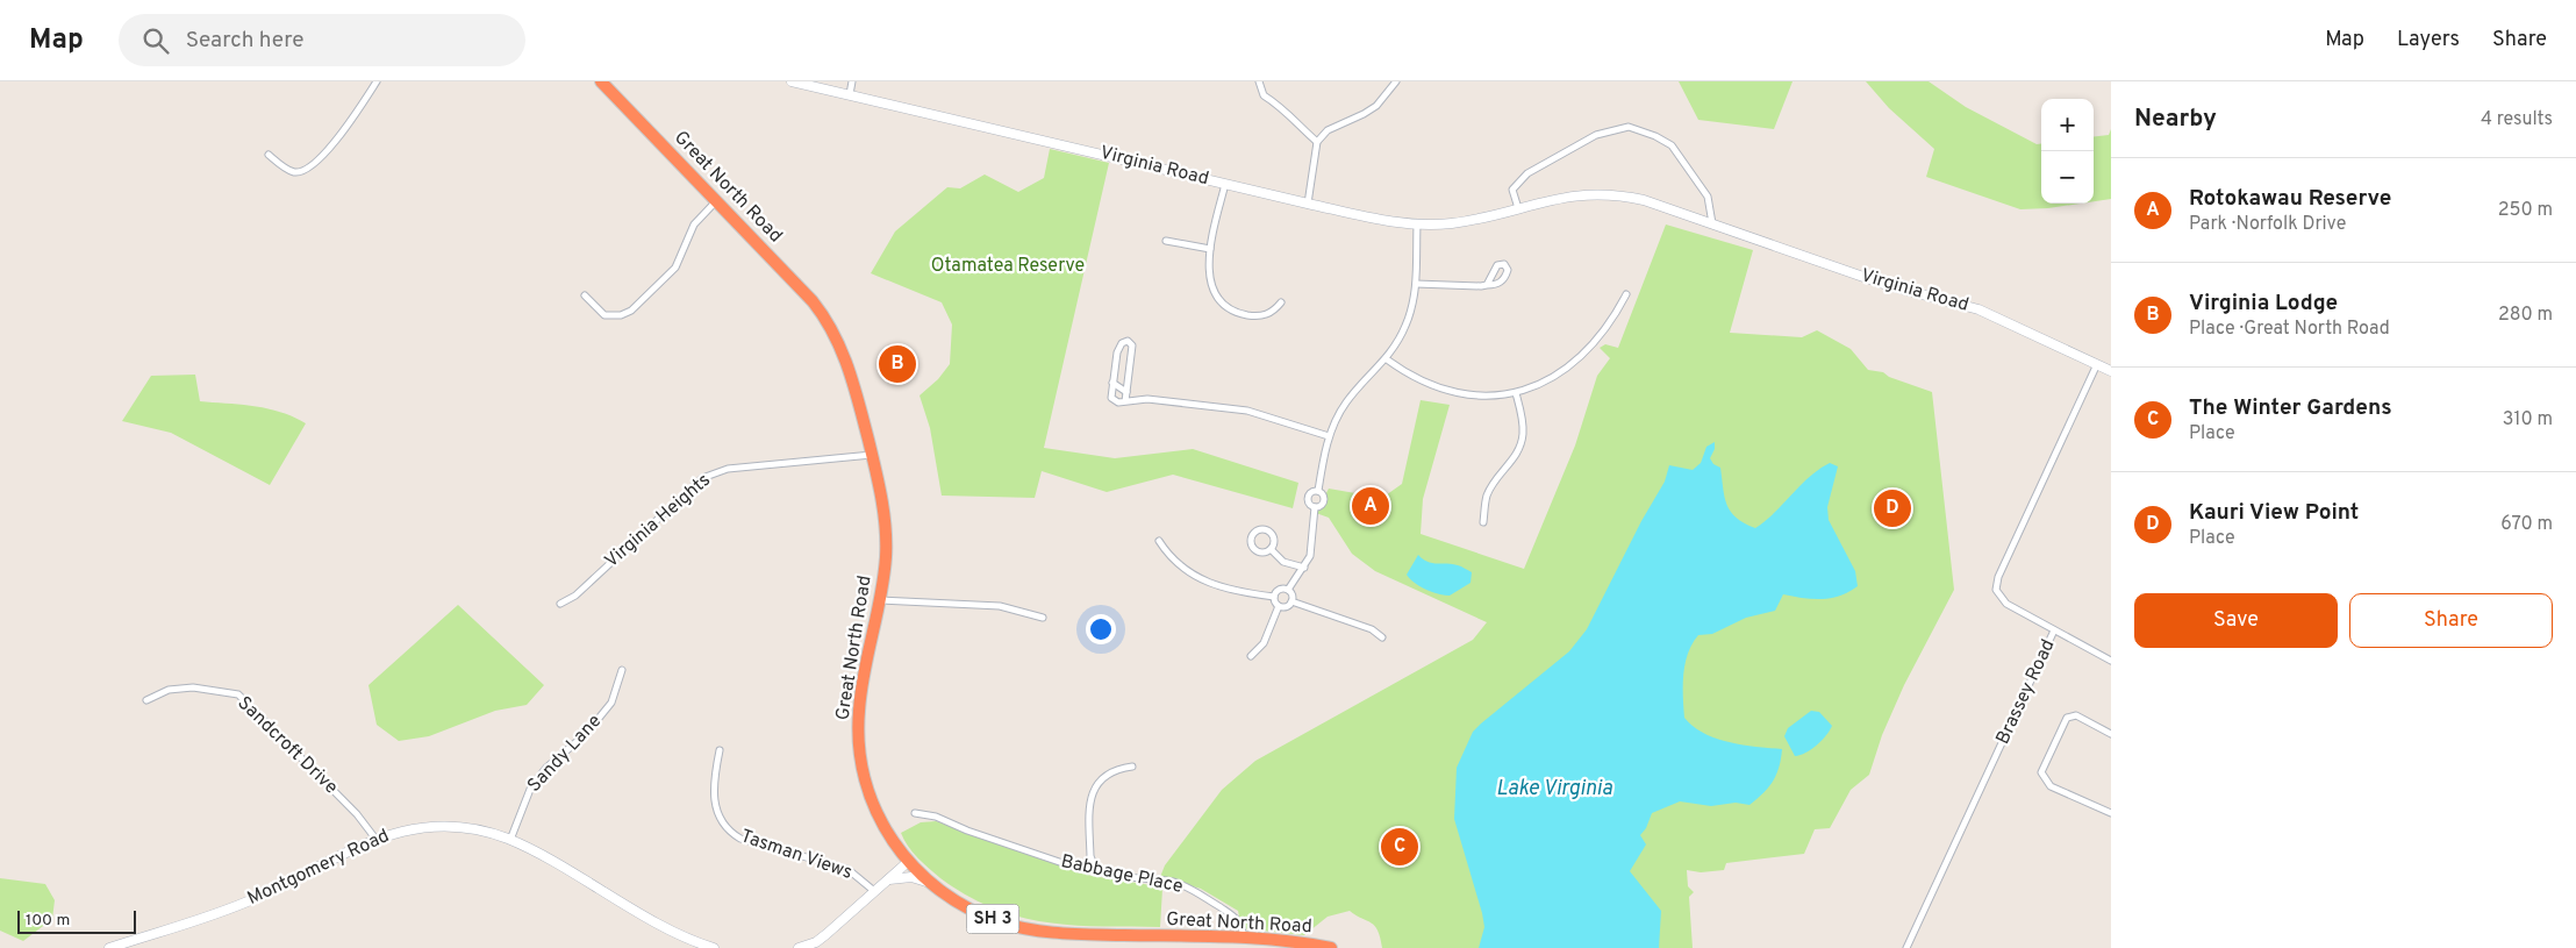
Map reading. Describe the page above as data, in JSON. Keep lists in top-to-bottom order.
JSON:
{
  "streets": {
    "highway": ["Great North Road", "SH 3"],
    "street": [
      "Virginia Road",
      "Virginia Heights",
      "Brassey Road",
      "Sandcroft Drive",
      "Sandy Lane",
      "Tasman Views",
      "Montgomery Road",
      "Babbage Place"
    ]
  },
  "crossings": [
    ["Virginia Road", "Brassey Road"],
    ["Great North Road", "Virginia Heights"],
    ["Great North Road", "Babbage Place"],
    ["Sandcroft Drive", "Montgomery Road"],
    ["Sandy Lane", "Montgomery Road"]
  ],
  "water": ["Lake Virginia"],
  "parks": ["Otamatea Reserve"],
  "scale_bar": "100 m",
  "page": {
    "header": "Map",
    "search": "Search here",
    "nav": ["Map", "Layers", "Share"],
    "heading": ["Nearby", "4 results"],
    "map_buttons": ["+", "−"],
    "list": [
      {
        "mark": "A",
        "name": "Rotokawau Reserve",
        "note": "Park · Norfolk Drive",
        "value": "250 m"
      },
      {
        "mark": "B",
        "name": "Virginia Lodge",
        "note": "Place · Great North Road",
        "value": "280 m"
      },
      {
        "mark": "C",
        "name": "The Winter Gardens",
        "note": "Place",
        "value": "310 m"
      },
      {
        "mark": "D",
        "name": "Kauri View Point",
        "note": "Place",
        "value": "670 m"
      }
    ],
    "pins": [
      "B",
      "A",
      "D",
      "C"
    ],
    "buttons": ["Save", "Share"],
    "scale": "100 m"
  }
}
